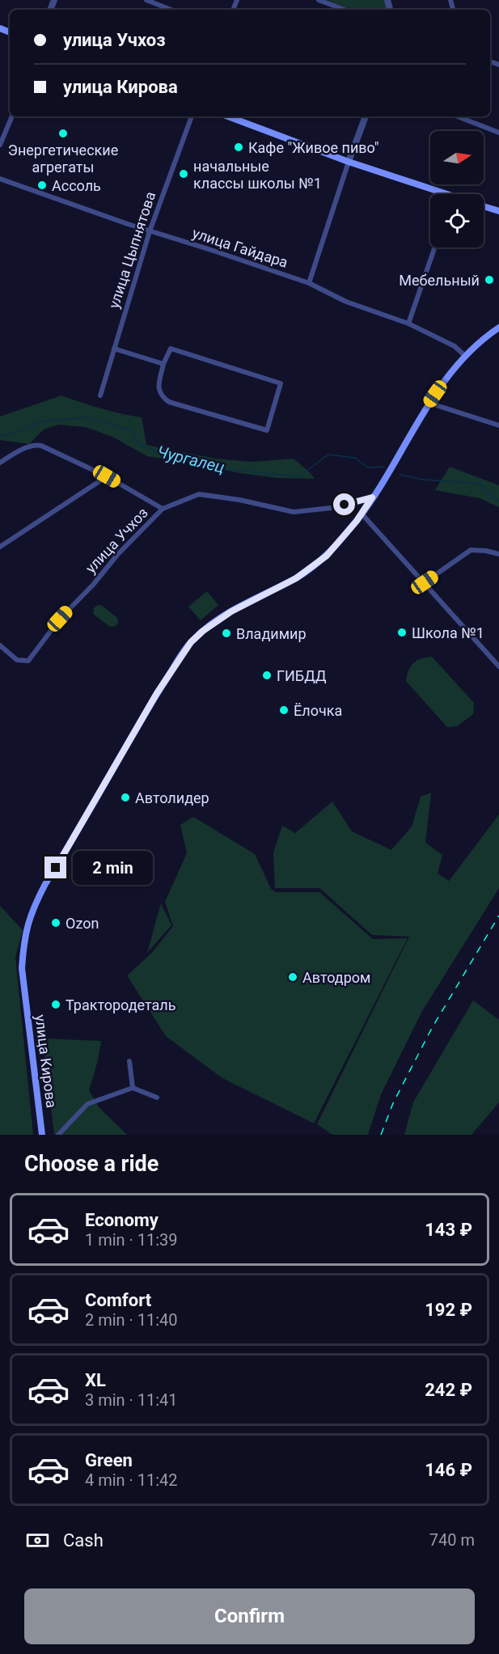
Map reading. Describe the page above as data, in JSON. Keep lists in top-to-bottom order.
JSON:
{
  "streets": {
    "main road": ["улица Кирова"],
    "street": ["улица Гайдара", "улица Цыпнятова", "улица Учхоз"]
  },
  "crossings": [
    ["улица Гайдара", "улица Цыпнятова"],
    ["улица Гайдара", "улица Кирова"],
    ["улица Учхоз", "улица Кирова"]
  ],
  "water": ["Чургалец"],
  "places": [
    "Энергетические агрегаты",
    "Кафе \"Живое пиво\"",
    "начальные классы школы №1",
    "Ассоль",
    "Мебельный",
    "Школа №1",
    "Владимир",
    "ГИБДД",
    "Ёлочка",
    "Автолидер",
    "Ozon",
    "Автодром",
    "Трактородеталь"
  ],
  "north": "right",
  "page": {
    "banner": ["улица Учхоз", "улица Кирова"],
    "bubble": "2 min",
    "heading": "Choose a ride",
    "list": [
      {
        "name": "Economy",
        "note": "1 min · 11:39",
        "value": "143 ₽"
      },
      {
        "name": "Comfort",
        "note": "2 min · 11:40",
        "value": "192 ₽"
      },
      {
        "name": "XL",
        "note": "3 min · 11:41",
        "value": "242 ₽"
      },
      {
        "name": "Green",
        "note": "4 min · 11:42",
        "value": "146 ₽"
      }
    ],
    "pay": ["Cash", "740 m"],
    "buttons": "Confirm"
  }
}
